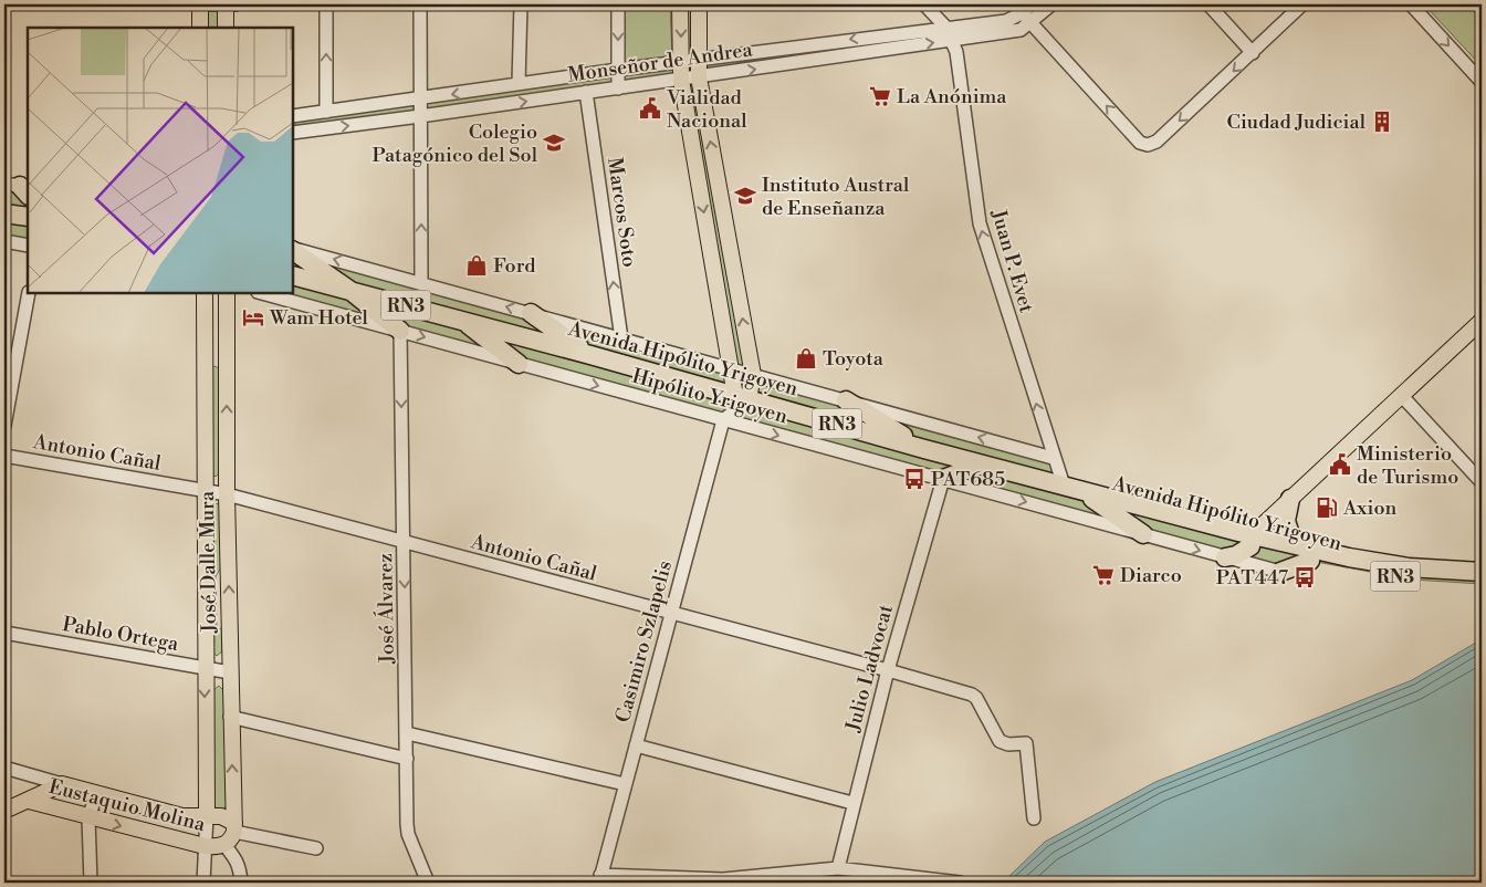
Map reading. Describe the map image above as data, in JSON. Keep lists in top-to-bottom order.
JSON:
{
  "streets": {
    "highway": ["RN3", "Avenida Hipólito Yrigoyen"],
    "main road": ["José Dalle Mura", "Eustaquio Molina"],
    "street": [
      "Monseñor de Andrea",
      "Marcos Soto",
      "Juan P. Evet",
      "Hipólito Yrigoyen",
      "Antonio Cañal",
      "José Álvarez",
      "Pablo Ortega",
      "Casimiro Szlapelis",
      "Julio Ladvocat"
    ]
  },
  "crossings": [
    ["Monseñor de Andrea", "Marcos Soto"],
    ["Monseñor de Andrea", "Juan P. Evet"],
    ["Marcos Soto", "Hipólito Yrigoyen"],
    ["Juan P. Evet", "Avenida Hipólito Yrigoyen"],
    ["Juan P. Evet", "Hipólito Yrigoyen"],
    ["Avenida Hipólito Yrigoyen", "Casimiro Szlapelis"],
    ["Hipólito Yrigoyen", "José Álvarez"],
    ["Hipólito Yrigoyen", "Casimiro Szlapelis"],
    ["Hipólito Yrigoyen", "Julio Ladvocat"],
    ["Antonio Cañal", "José Dalle Mura"],
    ["Antonio Cañal", "José Álvarez"],
    ["Antonio Cañal", "Casimiro Szlapelis"],
    ["Antonio Cañal", "Julio Ladvocat"],
    ["José Dalle Mura", "Pablo Ortega"],
    ["José Dalle Mura", "Eustaquio Molina"]
  ],
  "one_way": ["Marcos Soto", "Juan P. Evet", "José Álvarez"],
  "places": {
    "supermarket": ["La Anónima", "Diarco"],
    "public building": ["Vialidad Nacional", "Ministerio de Turismo"],
    "building": ["Ciudad Judicial"],
    "school or university": ["Colegio Patagónico del Sol", "Instituto Austral de Enseñanza"],
    "shop": ["Ford", "Toyota"],
    "hotel": ["Wam Hotel"],
    "bus stop": ["PAT685", "PAT447"],
    "fuel station": ["Axion"]
  }
}
